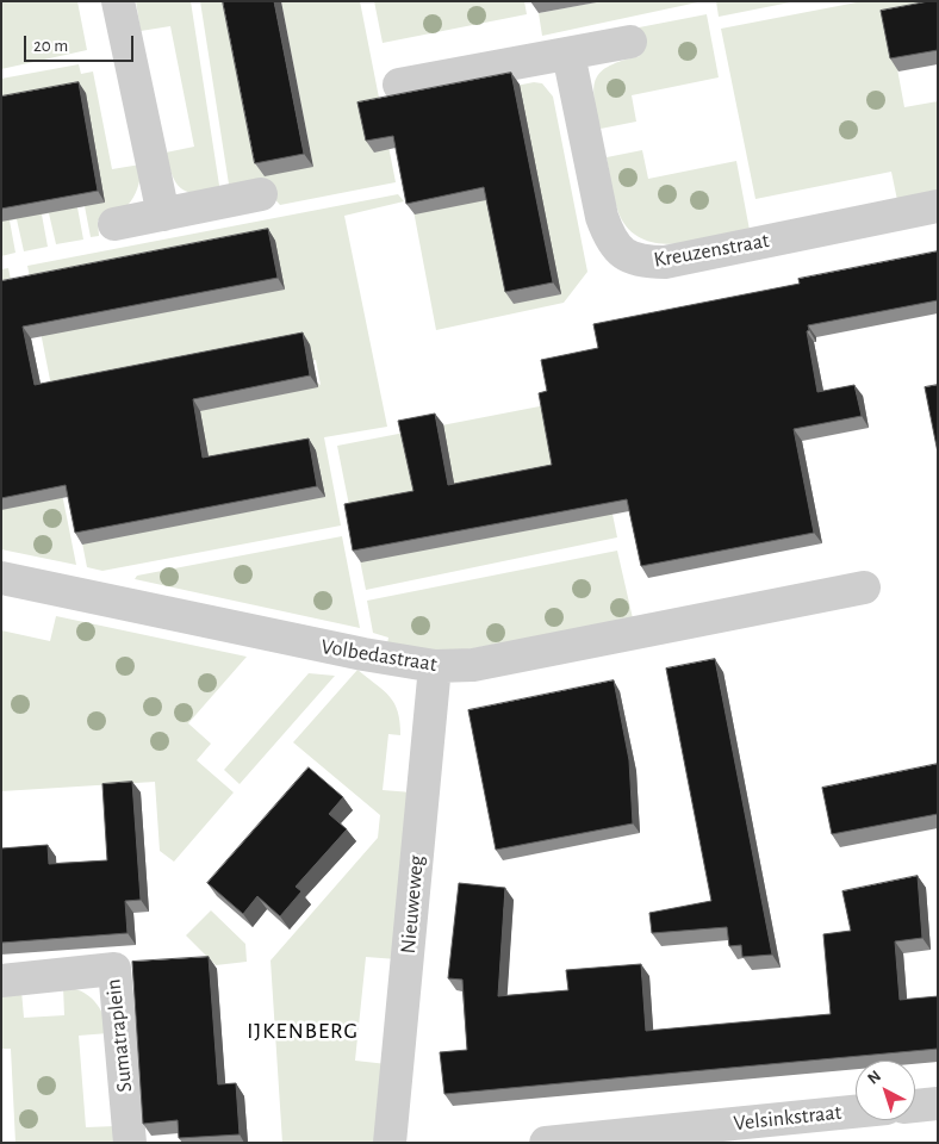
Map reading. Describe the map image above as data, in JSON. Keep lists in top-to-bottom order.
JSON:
{
  "streets": {
    "street": [
      "Kreuzenstraat",
      "Volbedastraat",
      "Nieuweweg",
      "Sumatraplein",
      "Velsinkstraat"
    ]
  },
  "crossings": [
    ["Volbedastraat", "Nieuweweg"]
  ],
  "districts": ["IJKENBERG"],
  "scale_bar": "20 m",
  "north": "top left"
}
